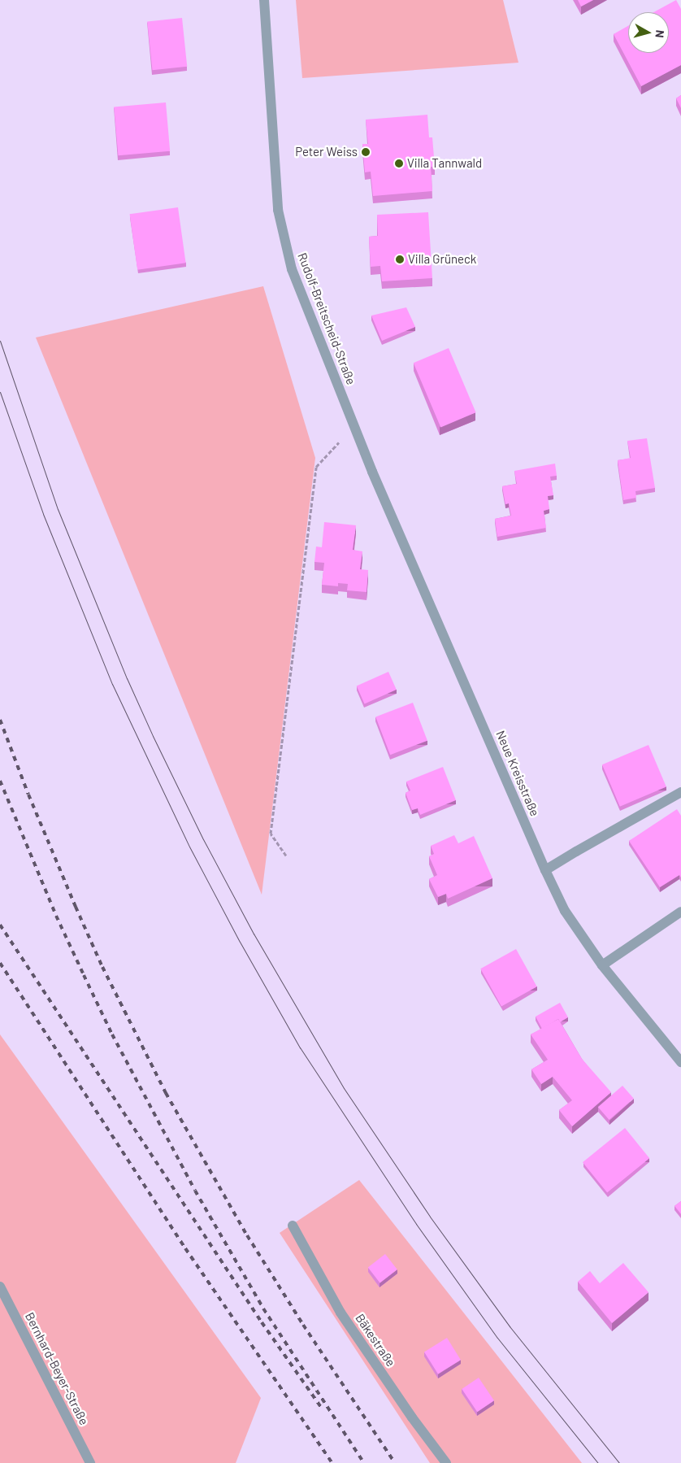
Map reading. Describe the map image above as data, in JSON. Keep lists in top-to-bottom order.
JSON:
{
  "streets": {
    "street": [
      "Rudolf-Breitscheid-Straße",
      "Neue Kreisstraße",
      "Bäkestraße",
      "Bernhard-Beyer-Straße"
    ]
  },
  "crossings": [
    ["Rudolf-Breitscheid-Straße", "Neue Kreisstraße"]
  ],
  "places": ["Peter Weiss", "Villa Tannwald", "Villa Grüneck"],
  "north": "right"
}
